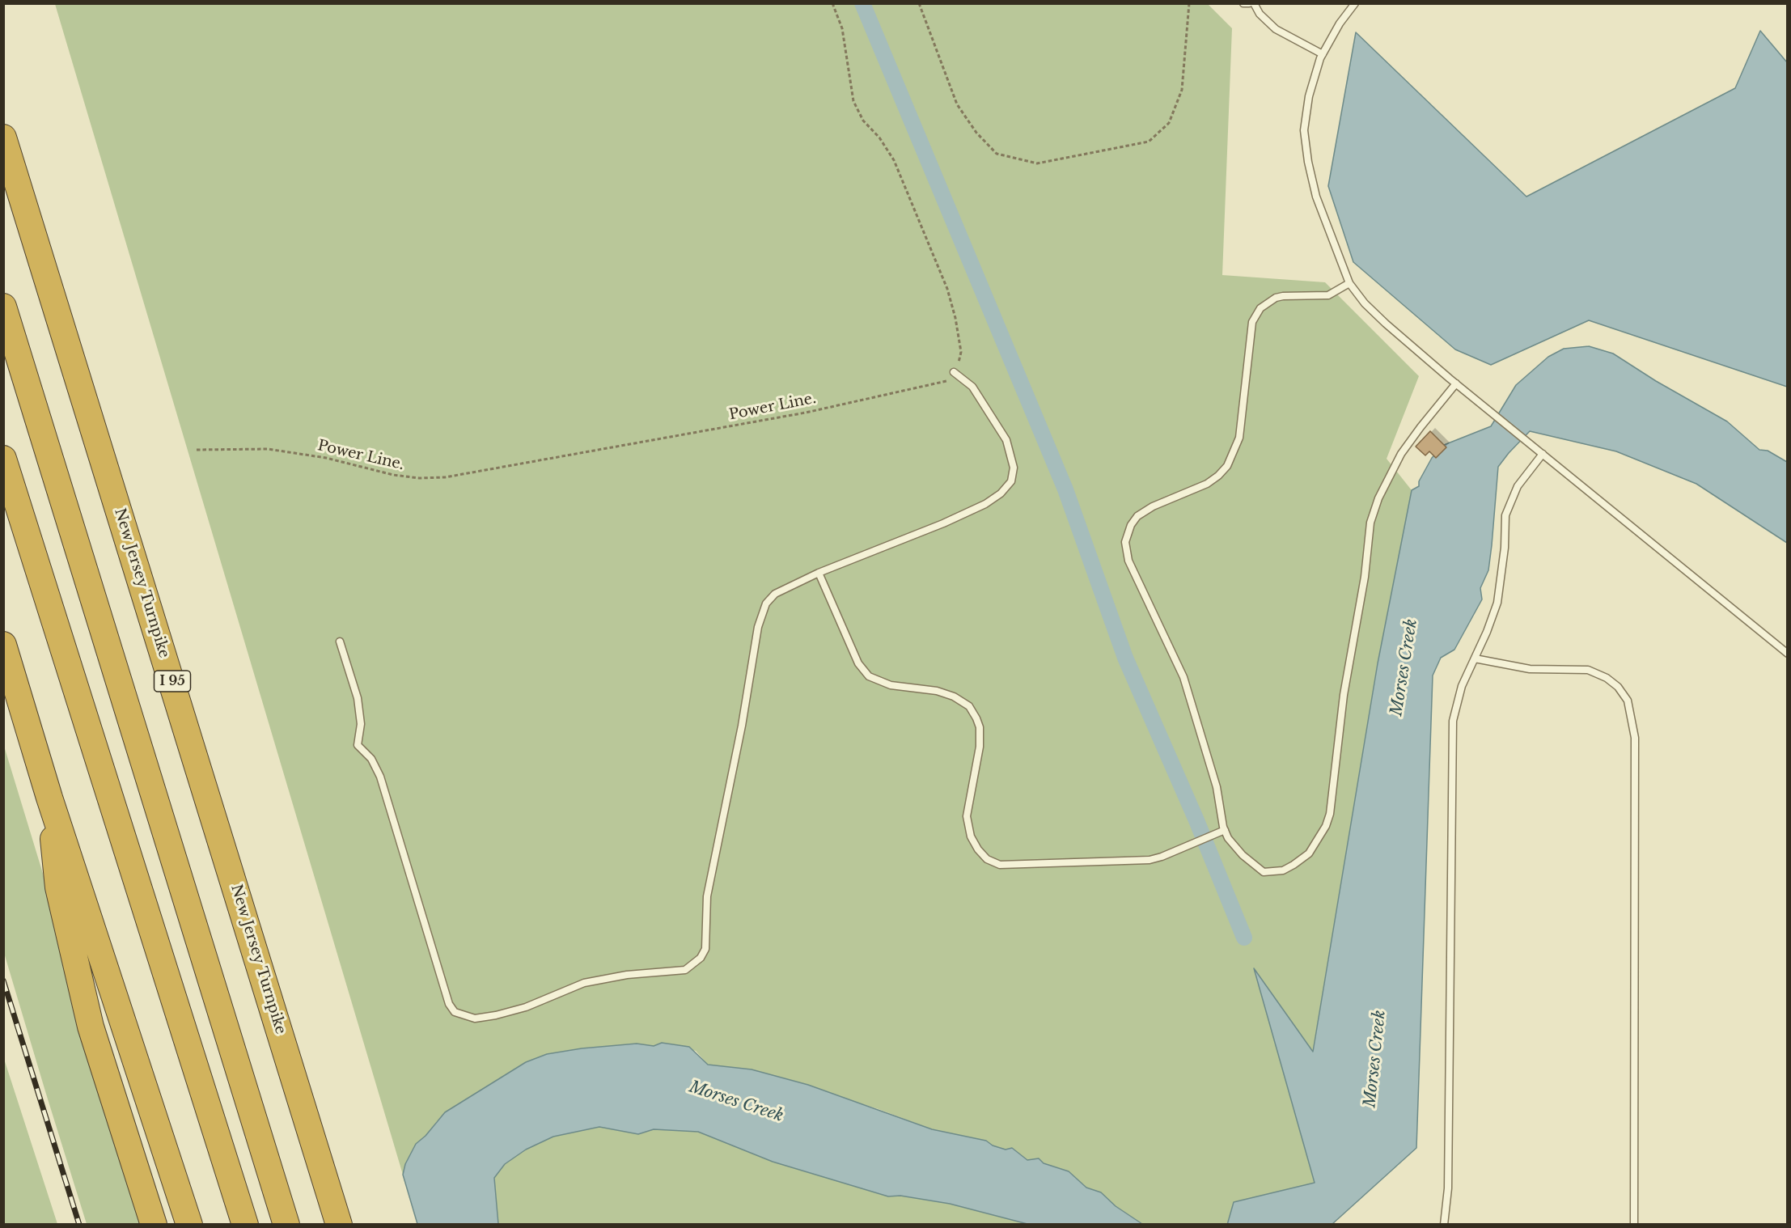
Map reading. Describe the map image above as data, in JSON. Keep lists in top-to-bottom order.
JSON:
{
  "streets": {
    "highway": ["New Jersey Turnpike", "I 95"],
    "path": ["Power Line."]
  },
  "water": ["Morses Creek"]
}
